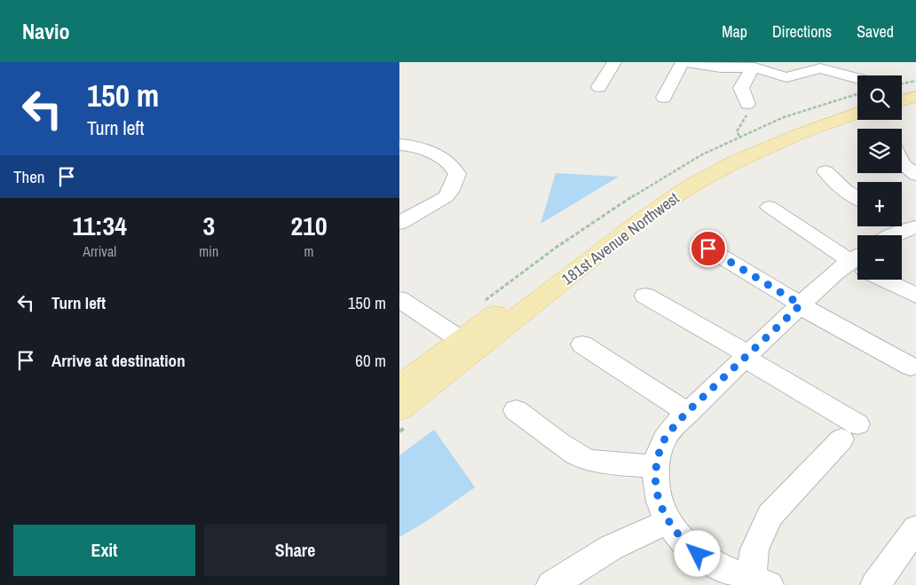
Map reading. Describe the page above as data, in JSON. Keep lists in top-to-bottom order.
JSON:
{
  "streets": {
    "main road": ["181st Avenue Northwest"]
  },
  "page": {
    "header": "Navio",
    "nav": ["Map", "Directions", "Saved"],
    "turn": ["150 m", "Turn left"],
    "map_buttons": ["+", "−"],
    "then": "Then",
    "eta": [
      "11:34",
      "Arrival",
      "3",
      "min",
      "210",
      "m"
    ],
    "list": [
      {
        "name": "Turn left",
        "value": "150 m"
      },
      {
        "name": "Arrive at destination",
        "value": "60 m"
      }
    ],
    "buttons": ["Exit", "Share"]
  }
}
